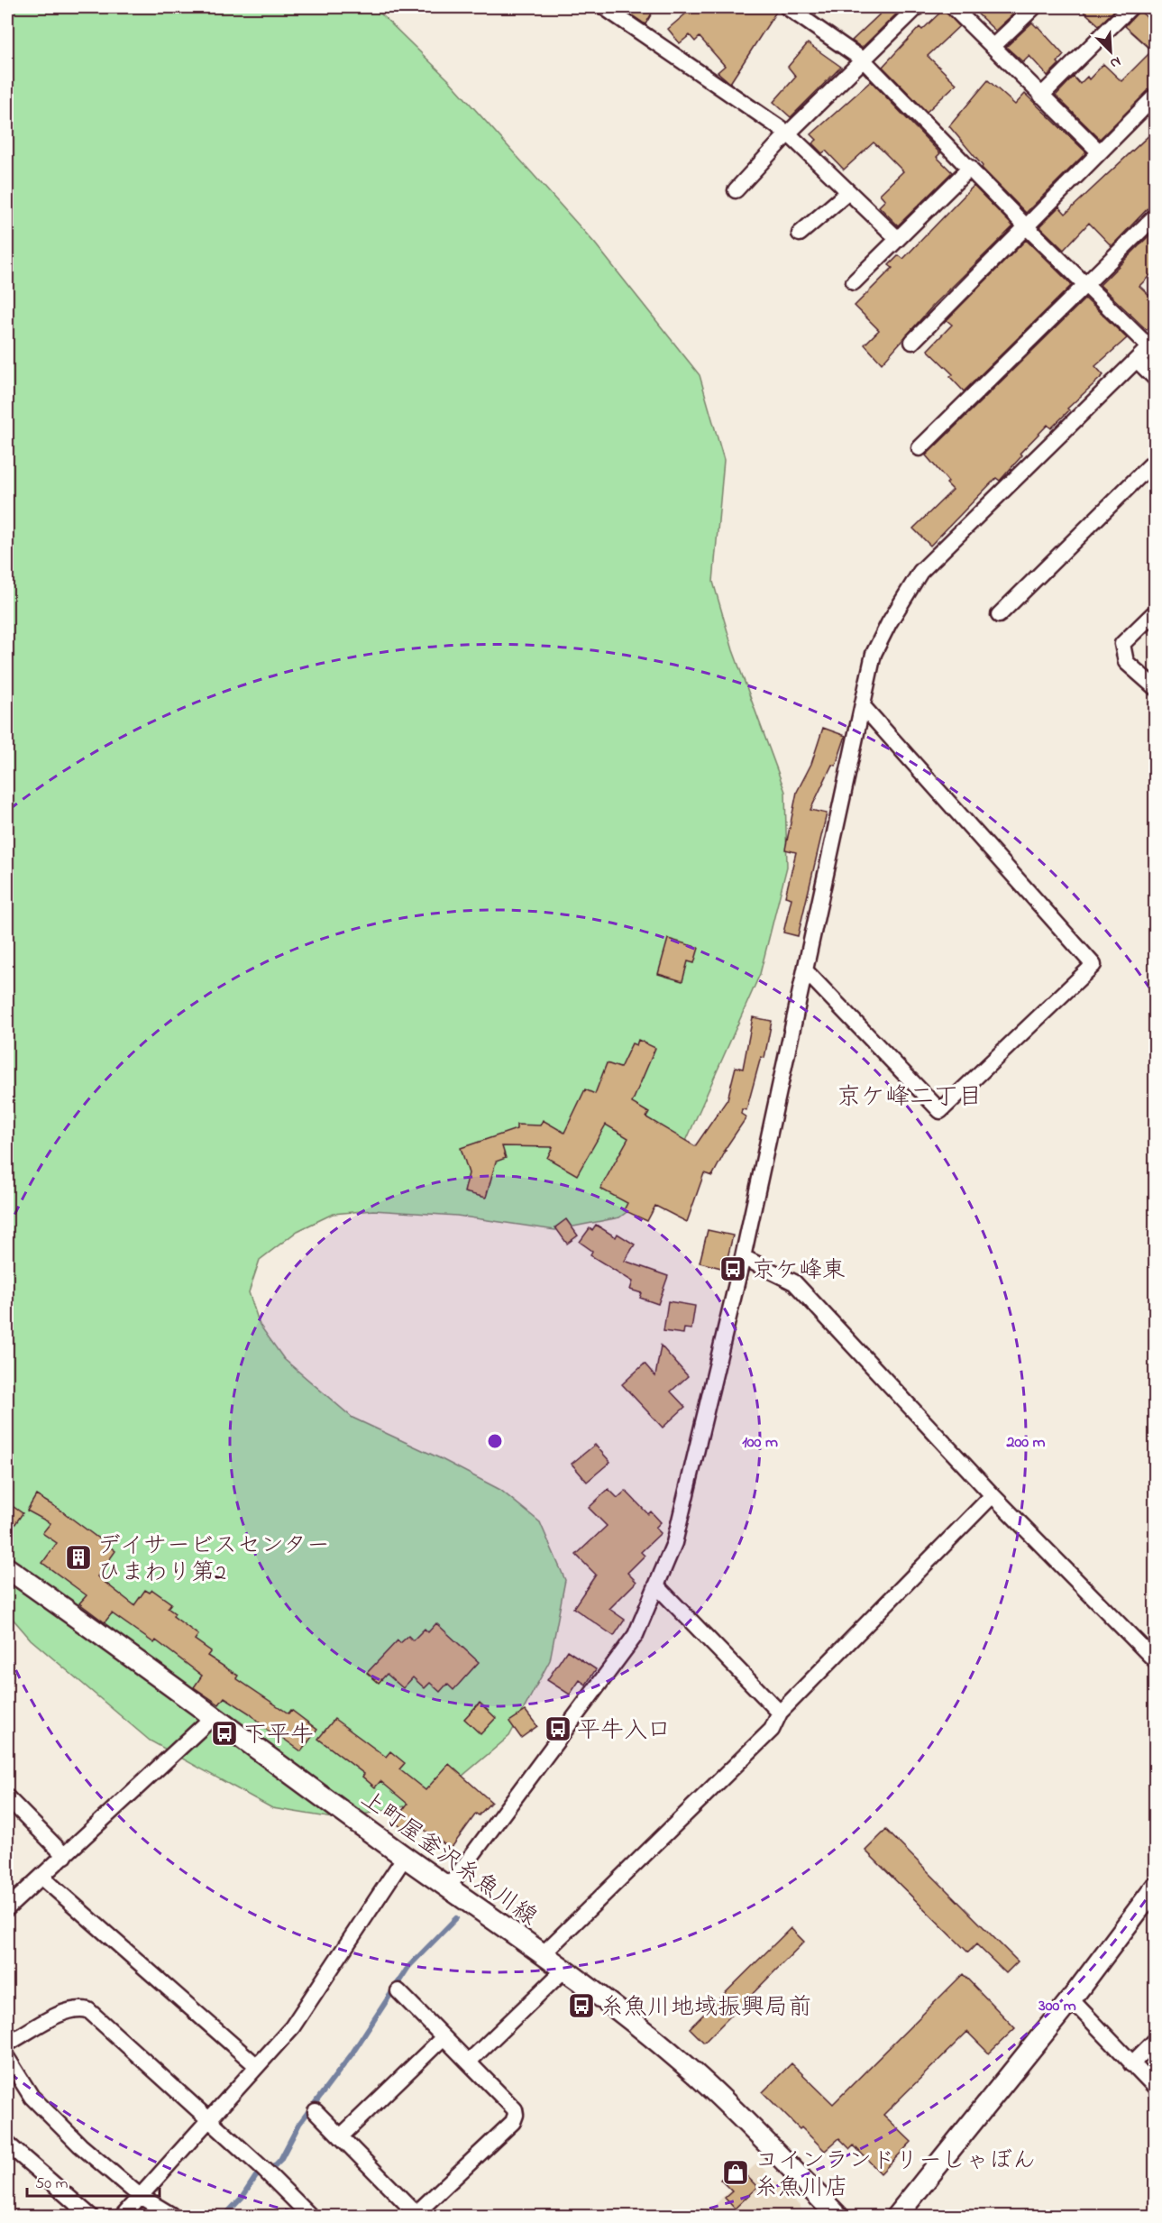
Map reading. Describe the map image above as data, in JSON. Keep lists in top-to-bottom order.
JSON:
{
  "streets": {
    "main road": ["上町屋釜沢糸魚川線"]
  },
  "districts": ["京ケ峰二丁目"],
  "places": {
    "bus stop": [
      "京ケ峰東",
      "平牛入口",
      "下平牛",
      "糸魚川地域振興局前"
    ],
    "building": ["デイサービスセンター ひまわり第2"],
    "shop": ["コインランドリーしゃぼん 糸魚川店"]
  },
  "scale_bar": "50 m",
  "north": "bottom right",
  "rings": ["100 m", "200 m", "300 m"]
}
